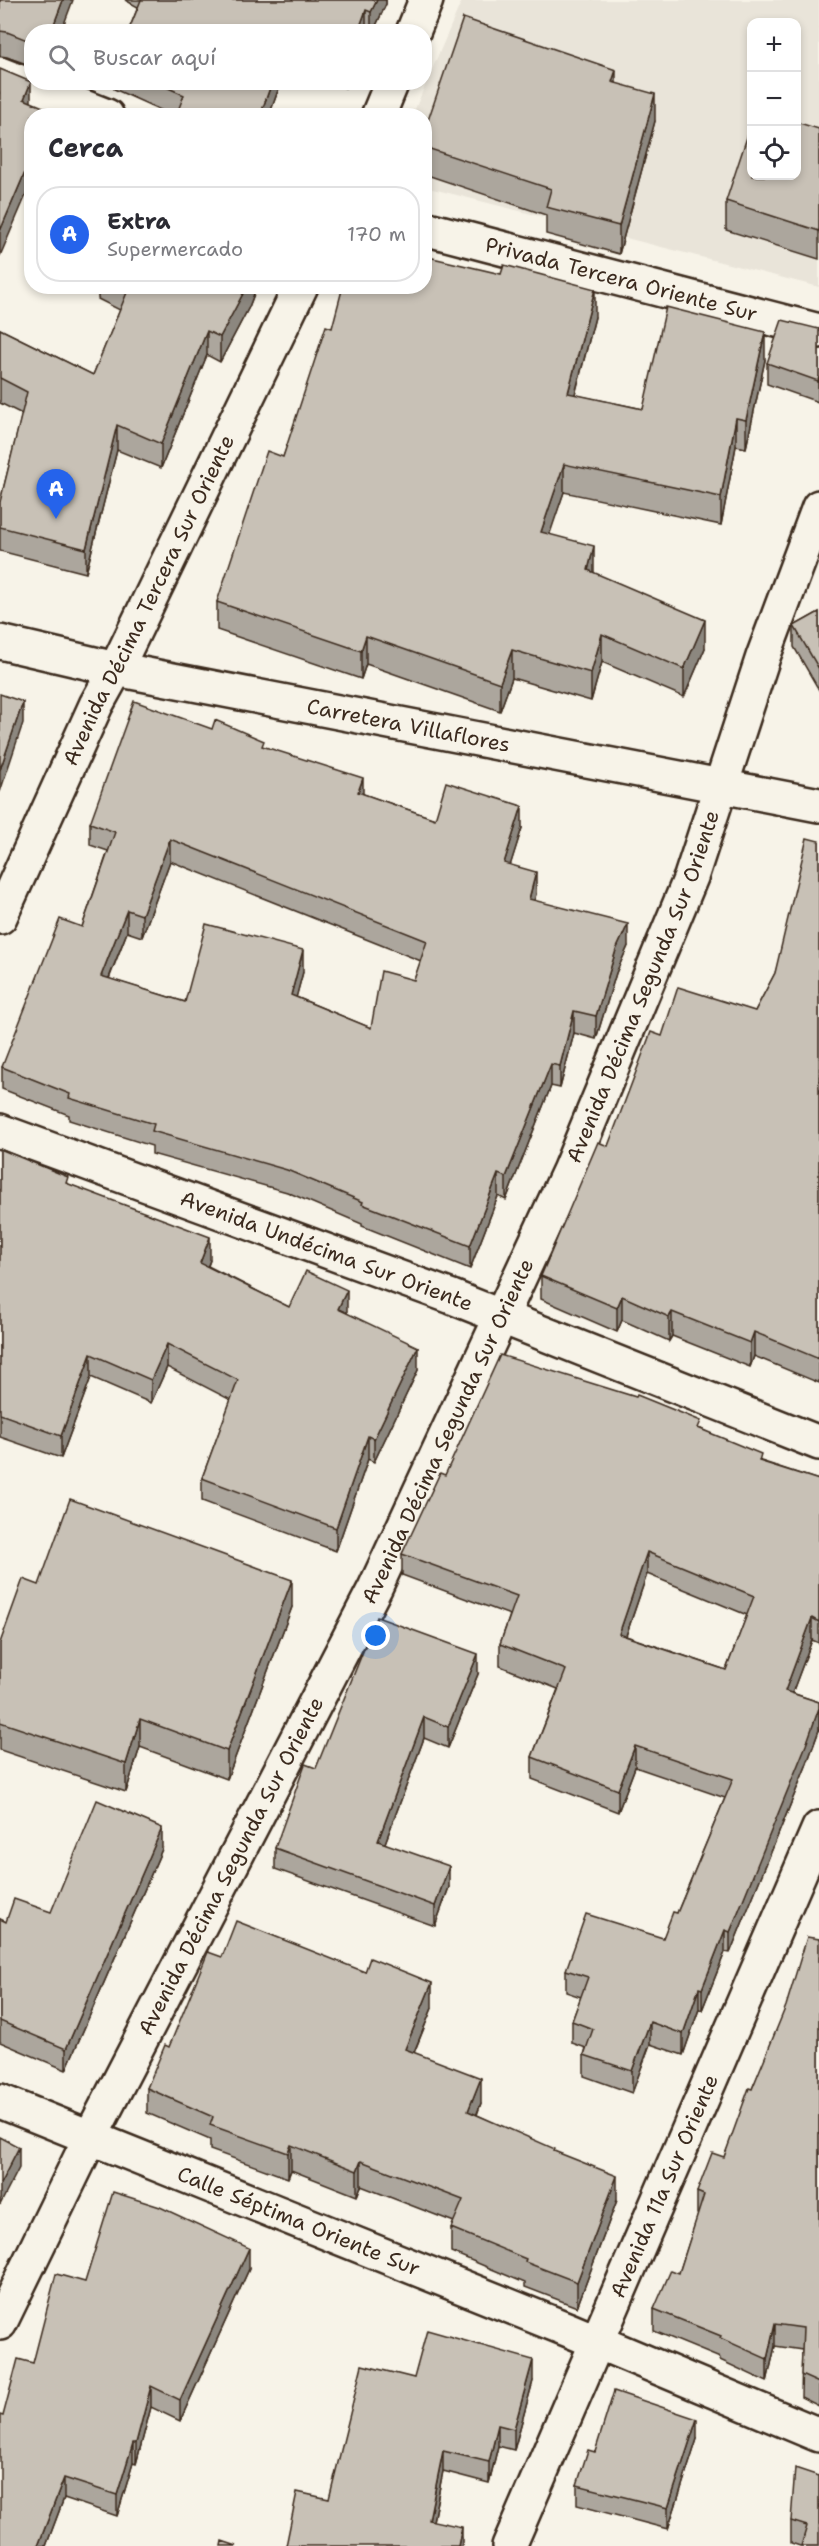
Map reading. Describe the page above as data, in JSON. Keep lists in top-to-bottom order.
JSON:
{
  "streets": {
    "street": [
      "Privada Tercera Oriente Sur",
      "Avenida Décima Tercera Sur Oriente",
      "Carretera Villaflores",
      "Avenida Décima Segunda Sur Oriente",
      "Avenida Undécima Sur Oriente",
      "Avenida 11a Sur Oriente",
      "Calle Séptima Oriente Sur"
    ]
  },
  "crossings": [
    ["Avenida Décima Tercera Sur Oriente", "Carretera Villaflores"],
    ["Carretera Villaflores", "Avenida Décima Segunda Sur Oriente"],
    ["Avenida Décima Segunda Sur Oriente", "Avenida Undécima Sur Oriente"],
    ["Avenida Décima Segunda Sur Oriente", "Calle Séptima Oriente Sur"],
    ["Avenida 11a Sur Oriente", "Calle Séptima Oriente Sur"]
  ],
  "page": {
    "map_buttons": ["+", "−"],
    "search": "Buscar aquí",
    "heading": "Cerca",
    "list": [
      {
        "mark": "A",
        "name": "Extra",
        "note": "Supermercado",
        "value": "170 m"
      }
    ],
    "pins": "A"
  }
}
